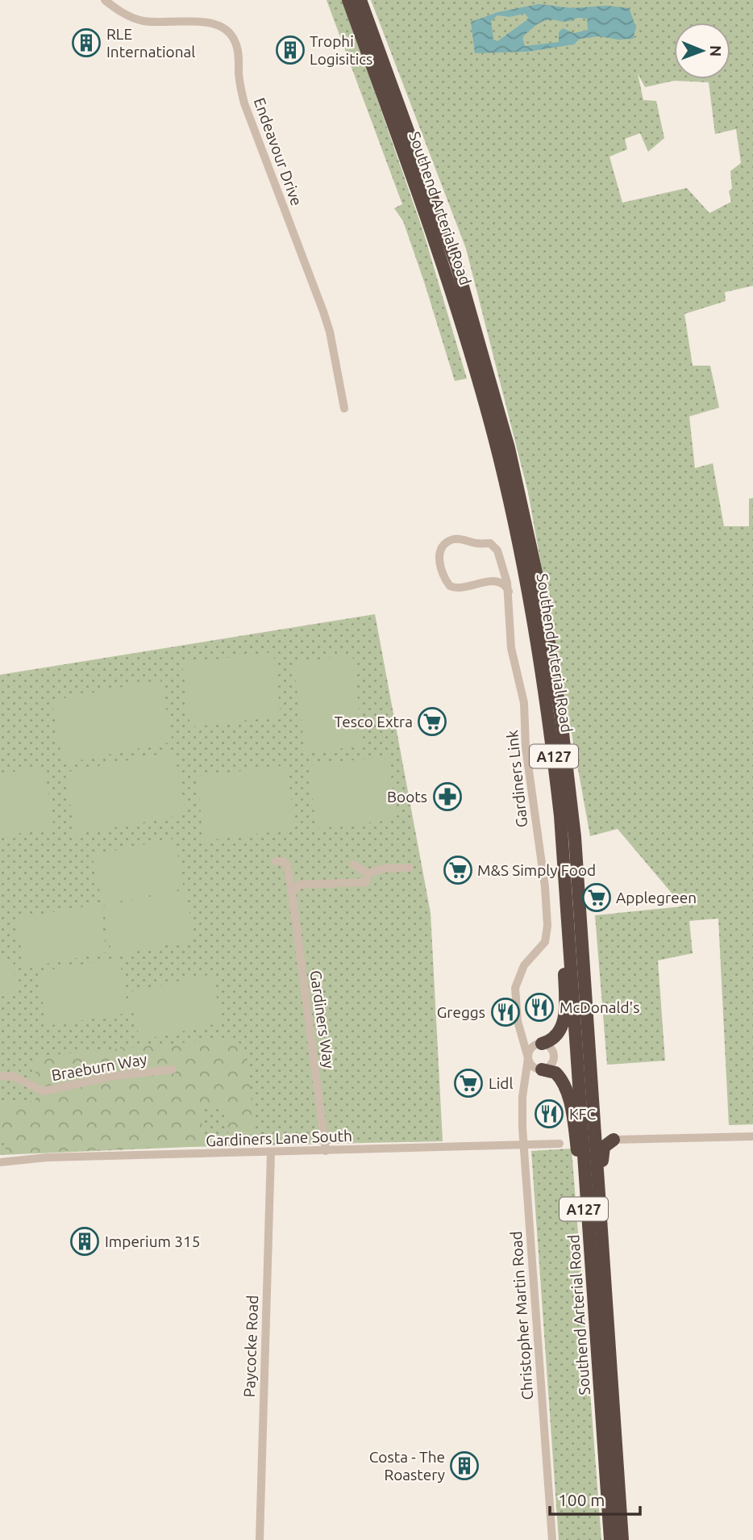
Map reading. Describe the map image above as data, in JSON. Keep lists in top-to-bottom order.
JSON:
{
  "streets": {
    "highway": ["Southend Arterial Road", "A127"],
    "street": [
      "Endeavour Drive",
      "Gardiners Link",
      "Gardiners Way",
      "Braeburn Way",
      "Gardiners Lane South",
      "Christopher Martin Road",
      "Paycocke Road"
    ]
  },
  "crossings": [
    ["Southend Arterial Road", "A127"],
    ["A127", "Gardiners Link"],
    ["A127", "Christopher Martin Road"],
    ["Gardiners Link", "Christopher Martin Road"],
    ["Gardiners Way", "Gardiners Lane South"],
    ["Gardiners Lane South", "Christopher Martin Road"],
    ["Gardiners Lane South", "Paycocke Road"]
  ],
  "places": {
    "building": [
      "RLE International",
      "Trophi Logisitics",
      "Imperium 315",
      "Costa - The Roastery"
    ],
    "supermarket": [
      "Tesco Extra",
      "M&S Simply Food",
      "Applegreen",
      "Lidl"
    ],
    "pharmacy": ["Boots"],
    "restaurant": ["McDonald's", "Greggs", "KFC"]
  },
  "scale_bar": "100 m",
  "north": "right"
}
